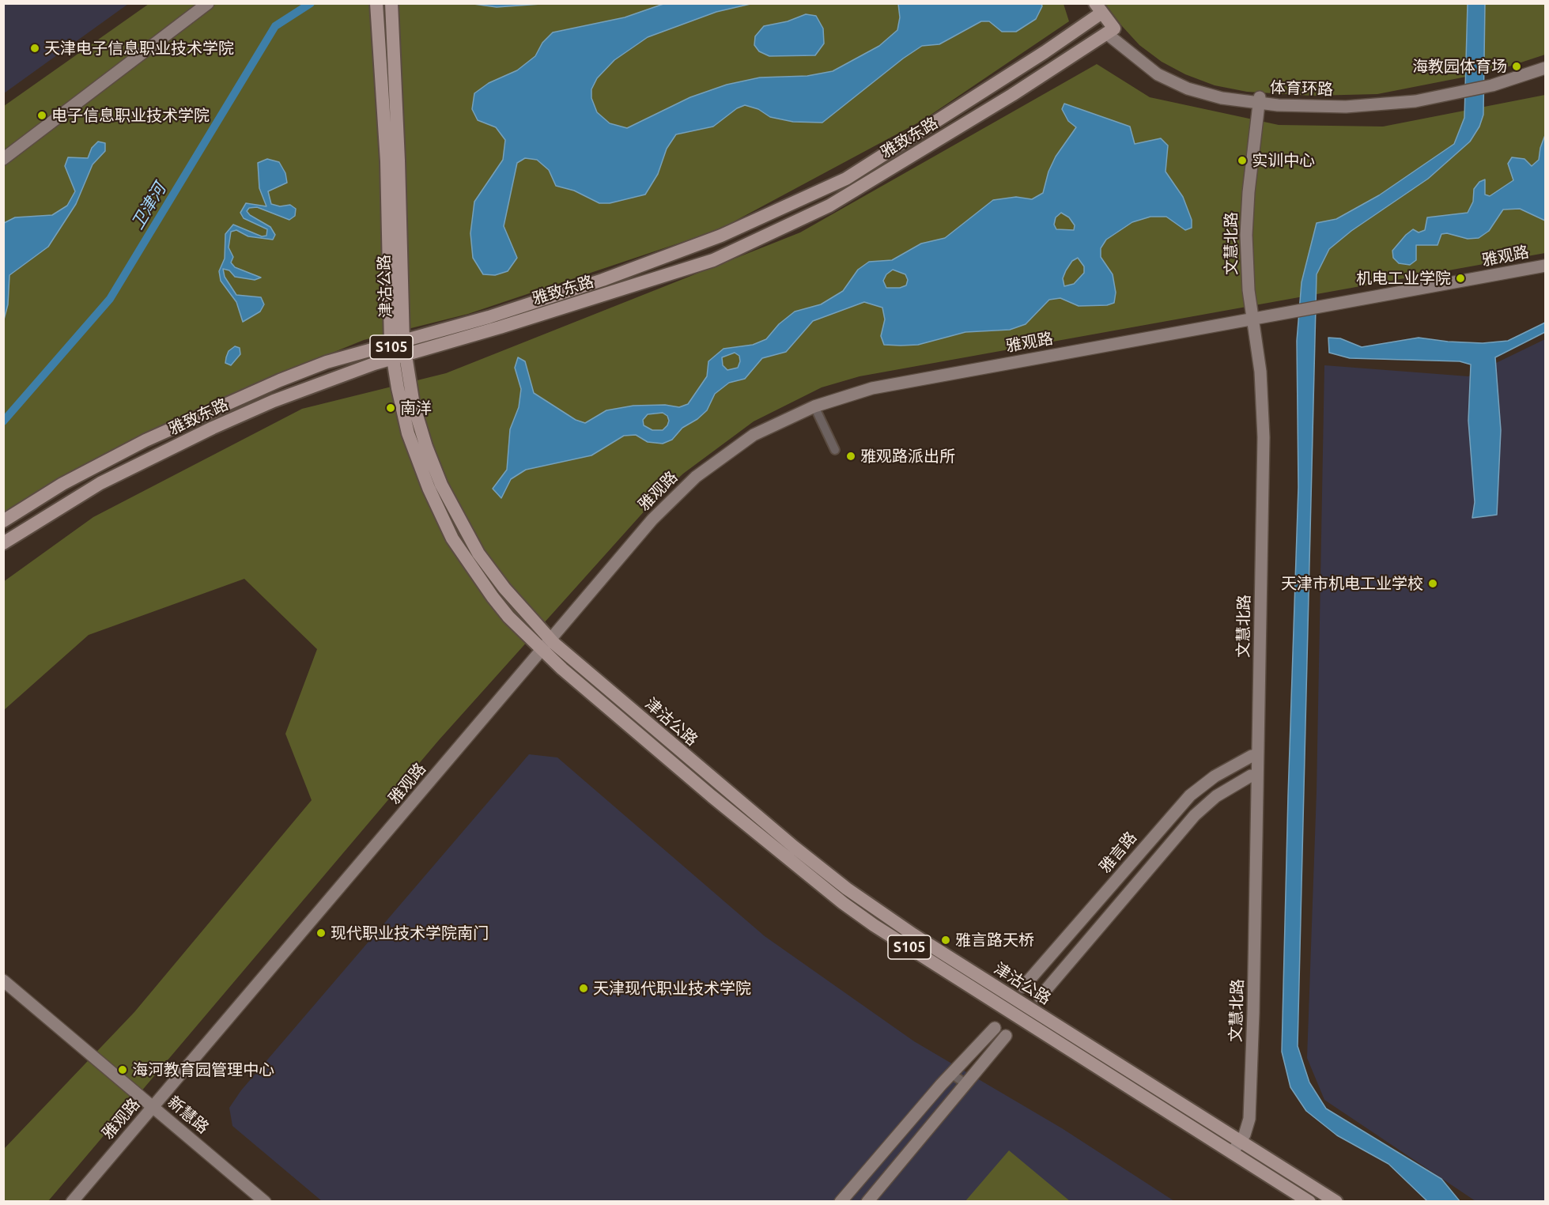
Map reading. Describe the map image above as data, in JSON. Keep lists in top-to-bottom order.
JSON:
{
  "streets": {
    "main road": [
      "体育环路",
      "雅致东路",
      "文慧北路",
      "雅观路",
      "津沽公路",
      "S105",
      "雅言路",
      "新慧路"
    ]
  },
  "crossings": [
    ["体育环路", "雅致东路"],
    ["体育环路", "文慧北路"],
    ["雅致东路", "津沽公路"],
    ["文慧北路", "雅观路"],
    ["文慧北路", "津沽公路"],
    ["文慧北路", "雅言路"],
    ["雅观路", "津沽公路"],
    ["雅观路", "新慧路"]
  ],
  "water": ["卫津河"],
  "places": [
    "天津电子信息职业技术学院",
    "海教园体育场",
    "电子信息职业技术学院",
    "实训中心",
    "机电工业学院",
    "南洋",
    "雅观路派出所",
    "天津市机电工业学校",
    "现代职业技术学院南门",
    "雅言路天桥",
    "天津现代职业技术学院",
    "海河教育园管理中心"
  ]
}
